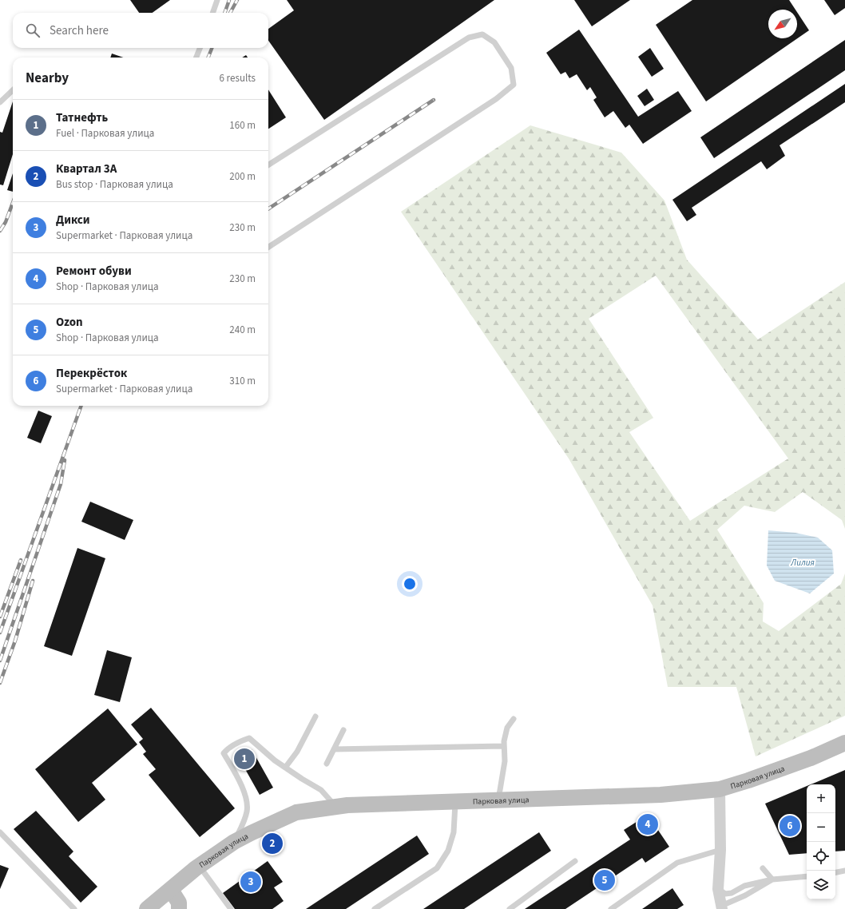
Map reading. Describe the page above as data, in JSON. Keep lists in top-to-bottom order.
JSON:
{
  "streets": {
    "main road": ["Парковая улица"]
  },
  "water": ["Лилия"],
  "north": "bottom left",
  "page": {
    "search": "Search here",
    "heading": ["Nearby", "6 results"],
    "list": [
      {
        "mark": "1",
        "name": "Татнефть",
        "note": "Fuel · Парковая улица",
        "value": "160 m"
      },
      {
        "mark": "2",
        "name": "Квартал 3А",
        "note": "Bus stop · Парковая улица",
        "value": "200 m"
      },
      {
        "mark": "3",
        "name": "Дикси",
        "note": "Supermarket · Парковая улица",
        "value": "230 m"
      },
      {
        "mark": "4",
        "name": "Ремонт обуви",
        "note": "Shop · Парковая улица",
        "value": "230 m"
      },
      {
        "mark": "5",
        "name": "Ozon",
        "note": "Shop · Парковая улица",
        "value": "240 m"
      },
      {
        "mark": "6",
        "name": "Перекрёсток",
        "note": "Supermarket · Парковая улица",
        "value": "310 m"
      }
    ],
    "pins": [
      "1",
      "4",
      "6",
      "2",
      "5",
      "3"
    ],
    "map_buttons": ["+", "−"]
  }
}
